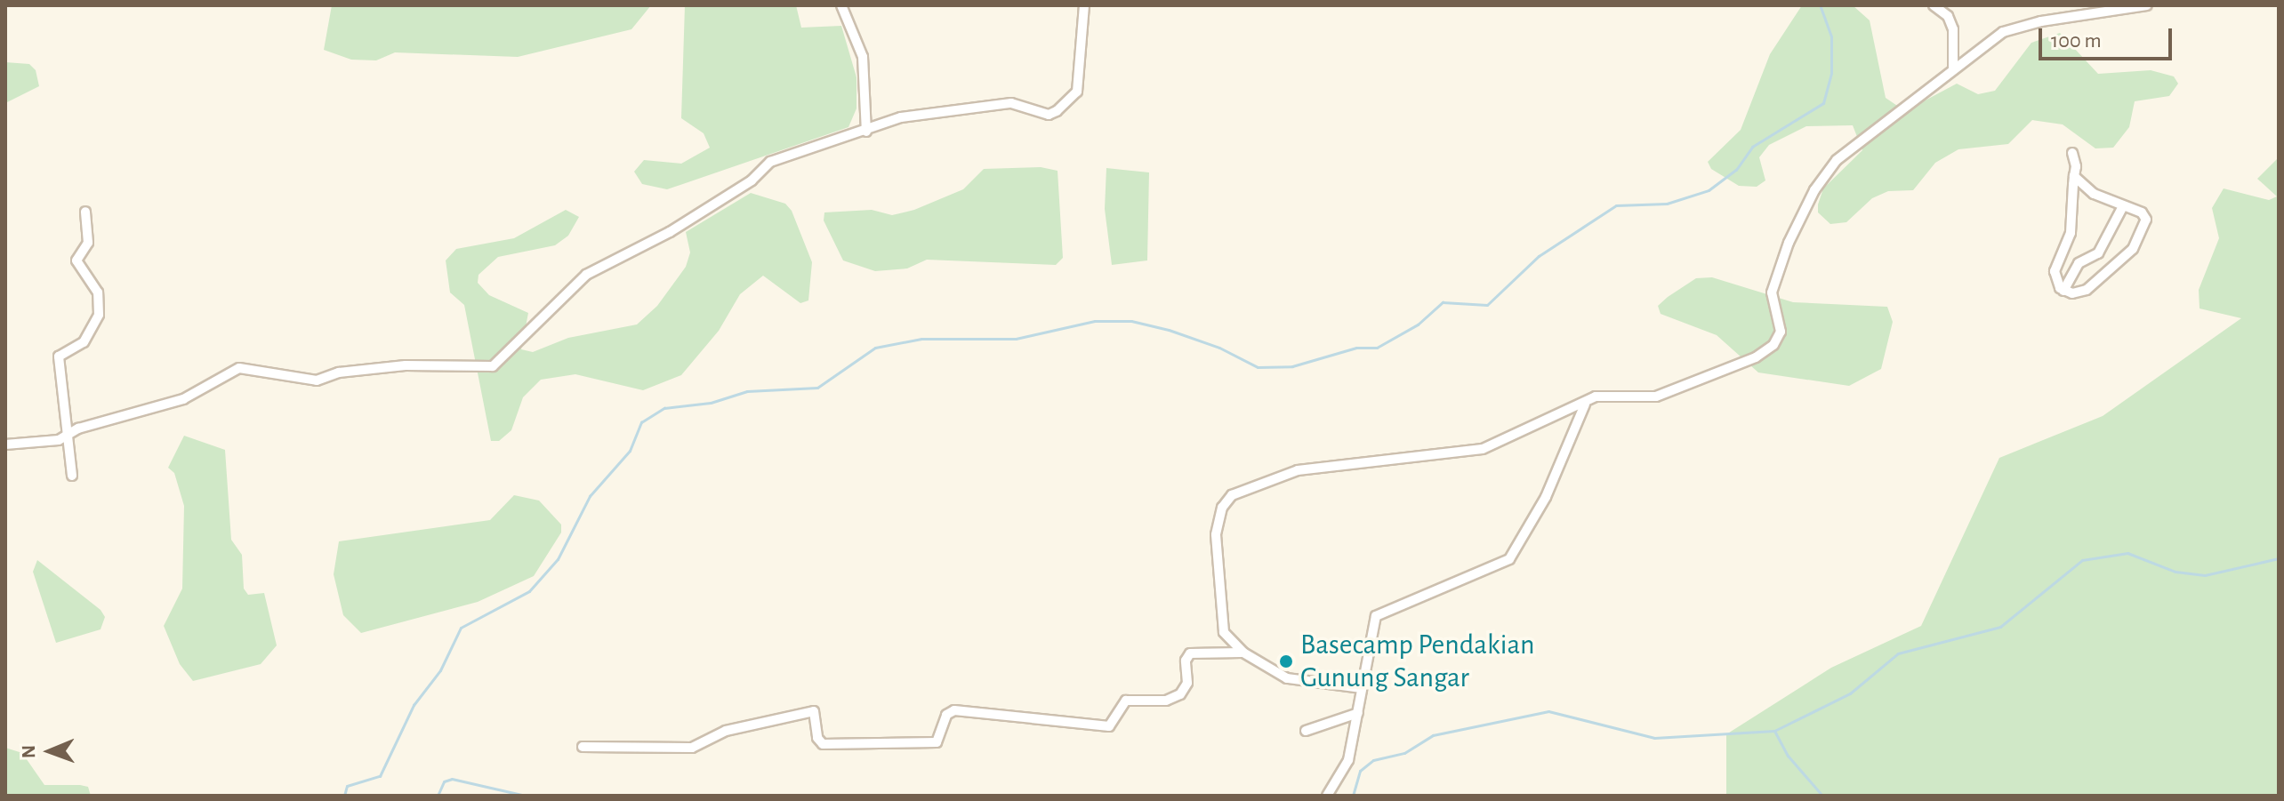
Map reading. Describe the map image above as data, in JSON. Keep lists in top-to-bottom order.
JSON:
{
  "places": ["Basecamp Pendakian Gunung Sangar"],
  "scale_bar": "100 m",
  "north": "left"
}
